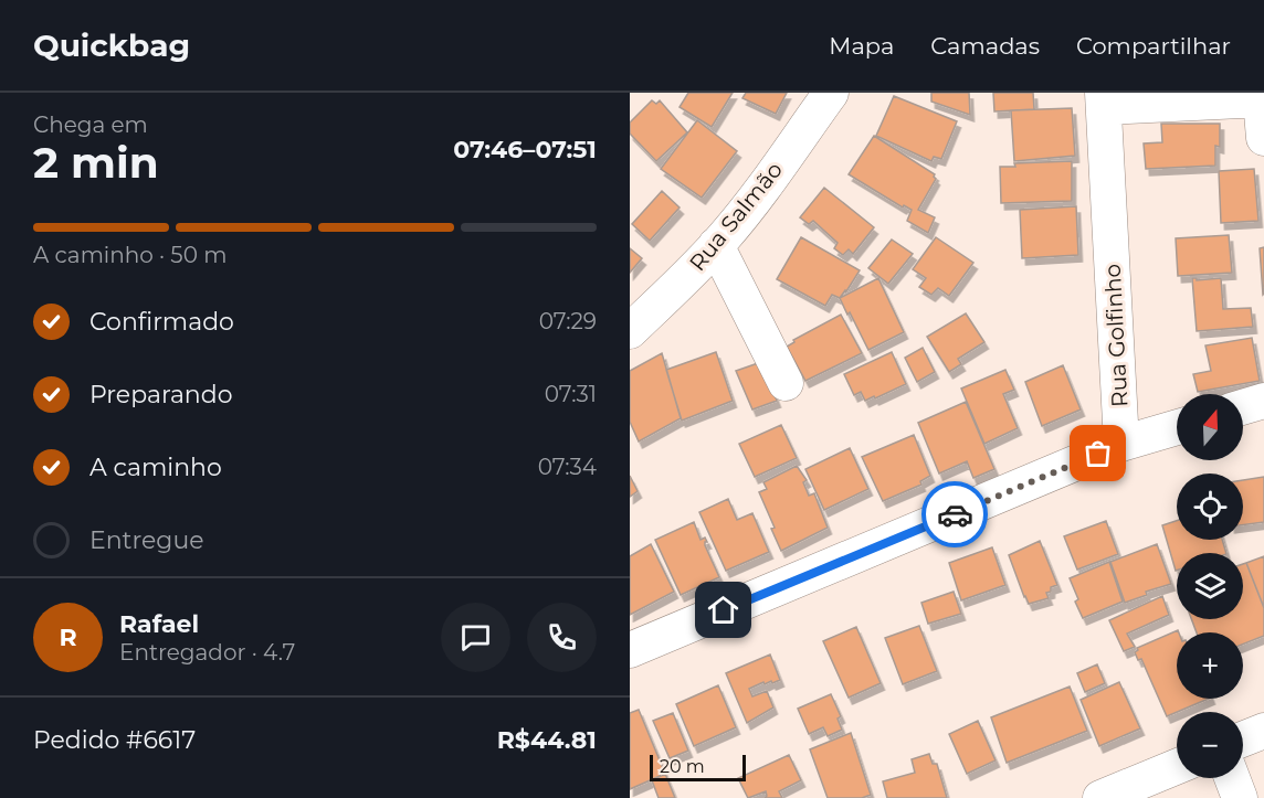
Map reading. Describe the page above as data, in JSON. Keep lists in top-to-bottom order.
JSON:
{
  "streets": {
    "street": ["Rua Salmão", "Rua Golfinho"]
  },
  "scale_bar": "20 m",
  "north": "top",
  "page": {
    "header": "Quickbag",
    "nav": ["Mapa", "Camadas", "Compartilhar"],
    "heading": ["2 min", "Chega em", "07:46–07:51"],
    "panel": [
      "Rafael",
      "Entregador · 4.7",
      "Pedido #6617",
      "R$44.81"
    ],
    "bar": "A caminho · 50 m",
    "list": [
      ["Confirmado", "07:29"],
      ["Preparando", "07:31"],
      ["A caminho", "07:34"],
      "Entregue"
    ],
    "map_buttons": ["+", "−"],
    "round": "R",
    "scale": "20 m"
  }
}
